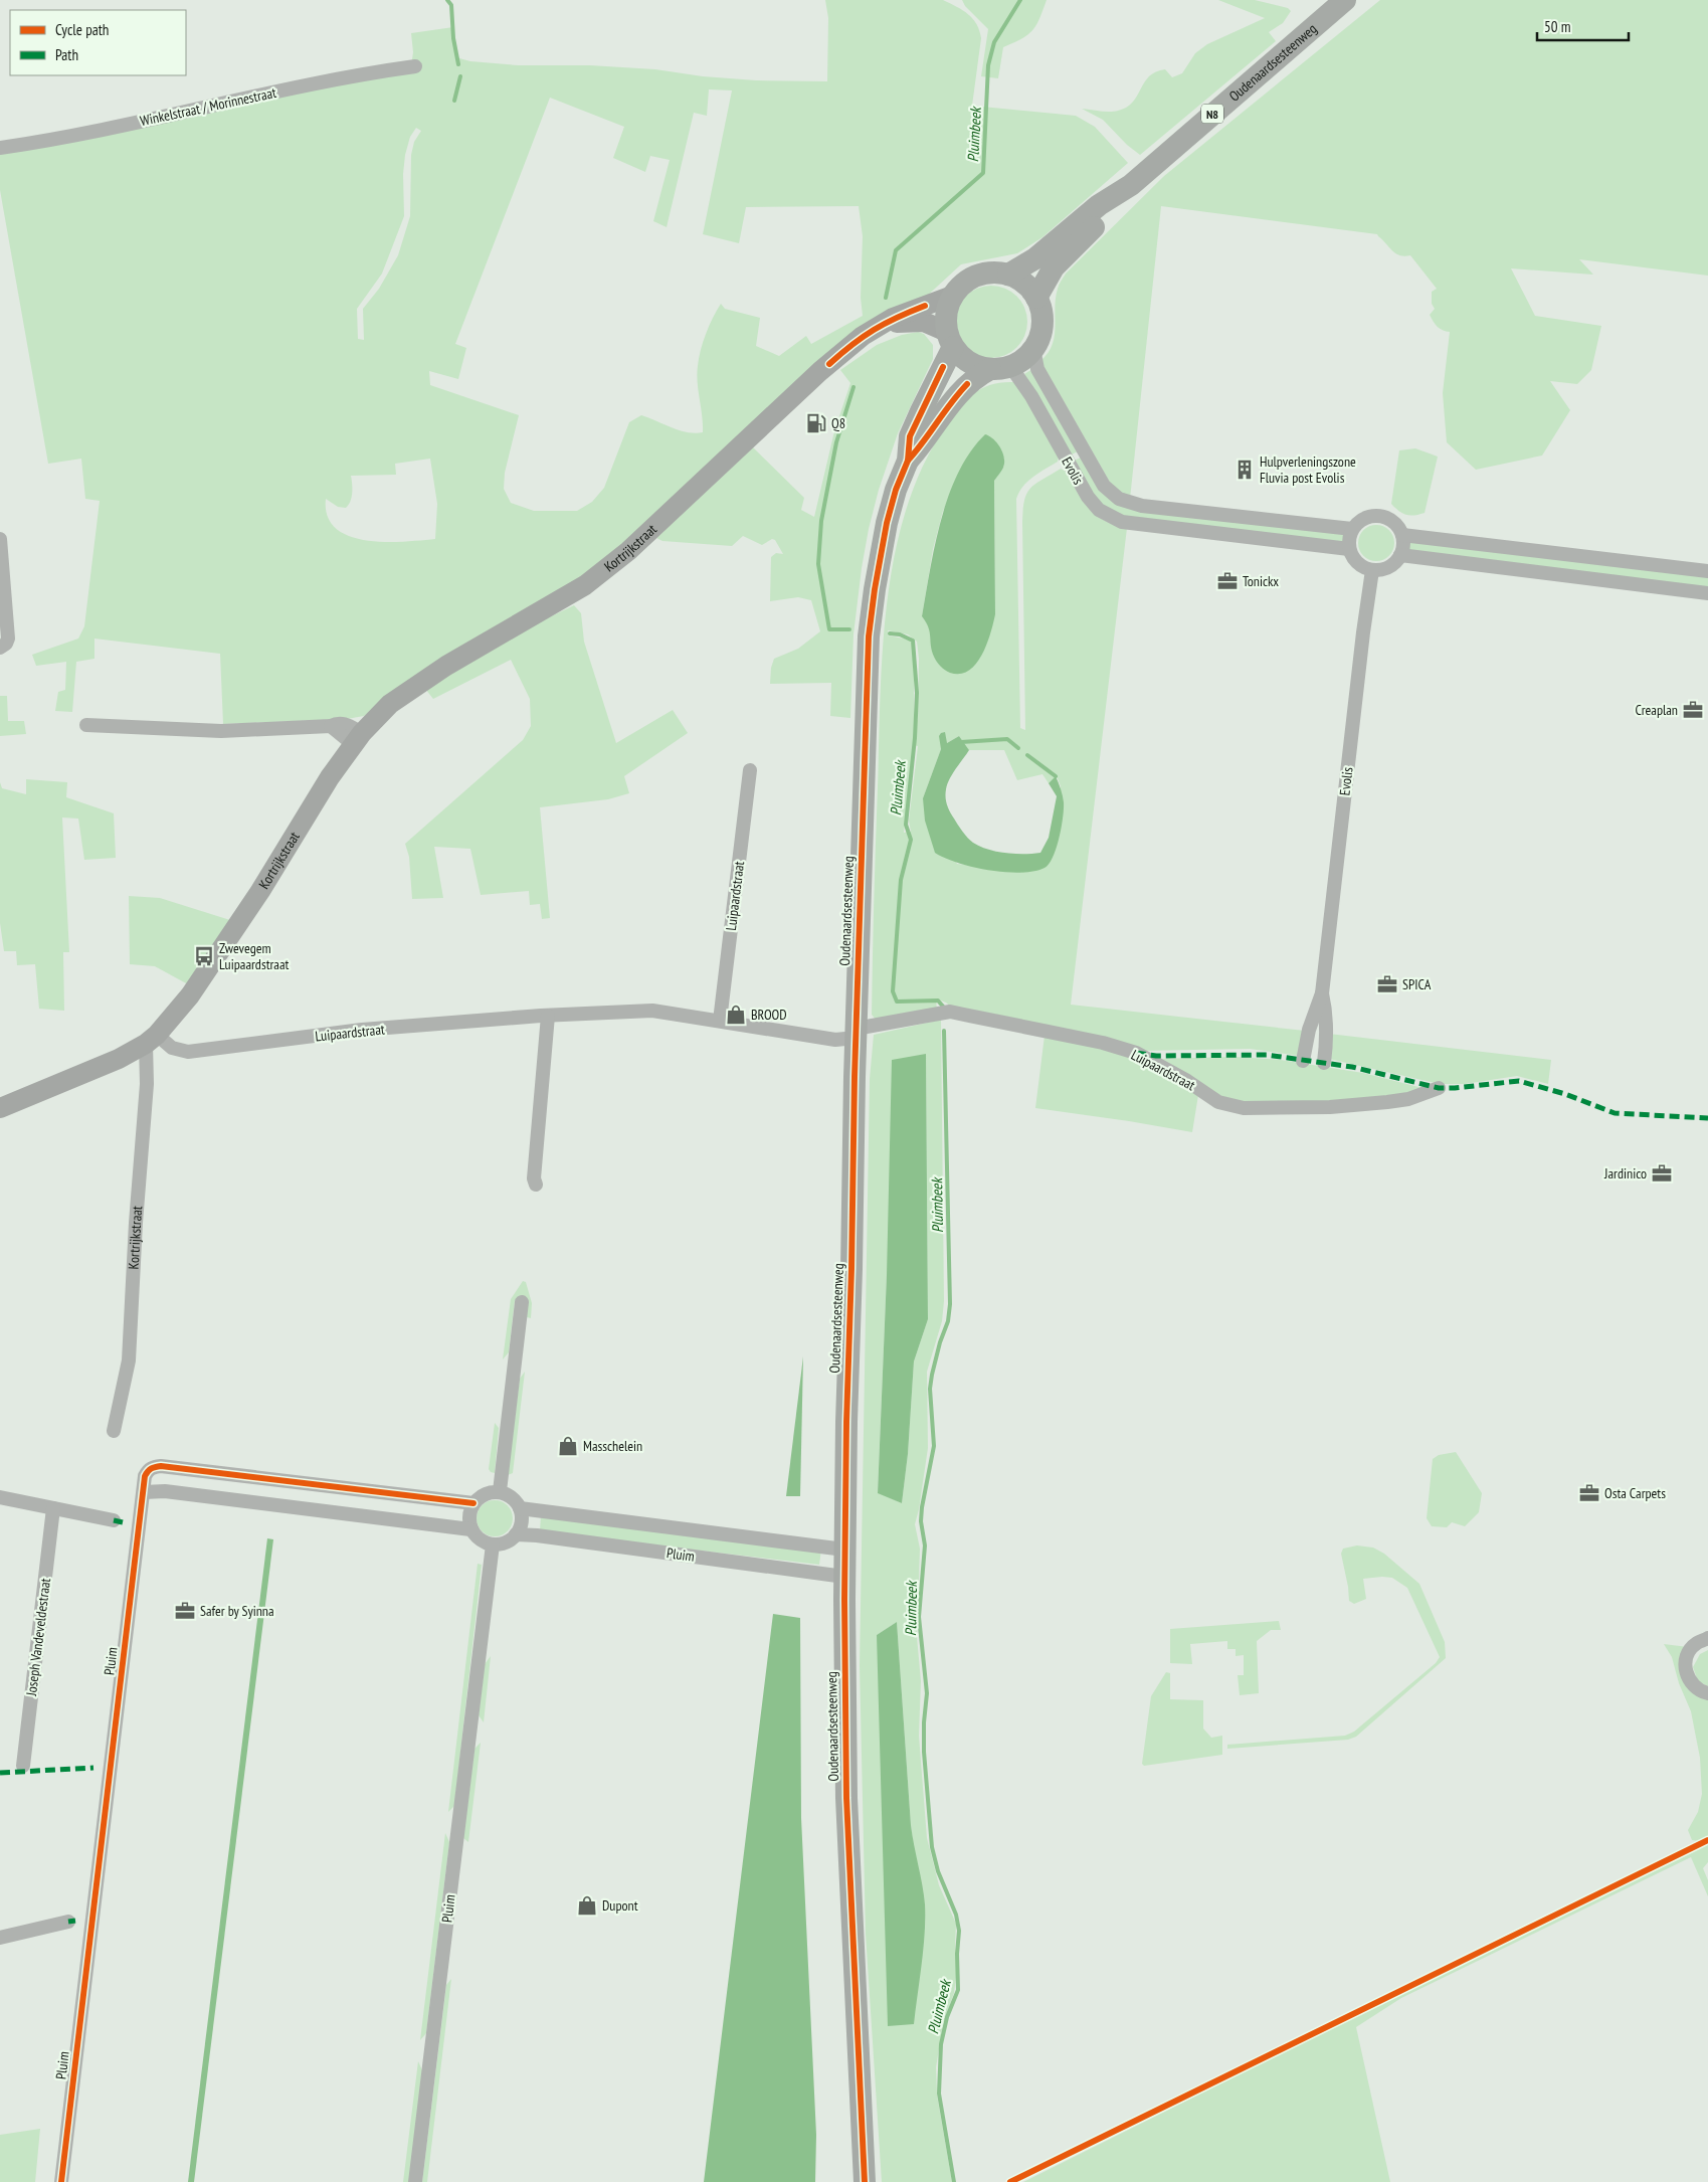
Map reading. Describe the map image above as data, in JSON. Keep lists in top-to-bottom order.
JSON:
{
  "streets": {
    "main road": ["Oudenaardsesteenweg", "N8", "Kortrijkstraat"],
    "street": [
      "Winkelstraat / Morinnestraat",
      "Evolis",
      "Luipaardstraat",
      "Pluim",
      "Joseph Vandeveldestraat"
    ]
  },
  "crossings": [
    ["Oudenaardsesteenweg", "Evolis"],
    ["Oudenaardsesteenweg", "Kortrijkstraat"],
    ["Oudenaardsesteenweg", "Luipaardstraat"],
    ["Oudenaardsesteenweg", "Pluim"],
    ["Evolis", "Kortrijkstraat"],
    ["Kortrijkstraat", "Luipaardstraat"]
  ],
  "water": ["Pluimbeek"],
  "places": {
    "fuel station": ["Q8"],
    "building": ["Hulpverleningszone Fluvia post Evolis"],
    "office": [
      "Tonickx",
      "Creaplan",
      "SPICA",
      "Jardinico",
      "Osta Carpets",
      "Safer by Syinna"
    ],
    "bus stop": ["Zwevegem Luipaardstraat"],
    "shop": ["BROOD", "Masschelein", "Dupont"]
  },
  "legend": ["Cycle path", "Path"],
  "scale_bar": "50 m"
}
